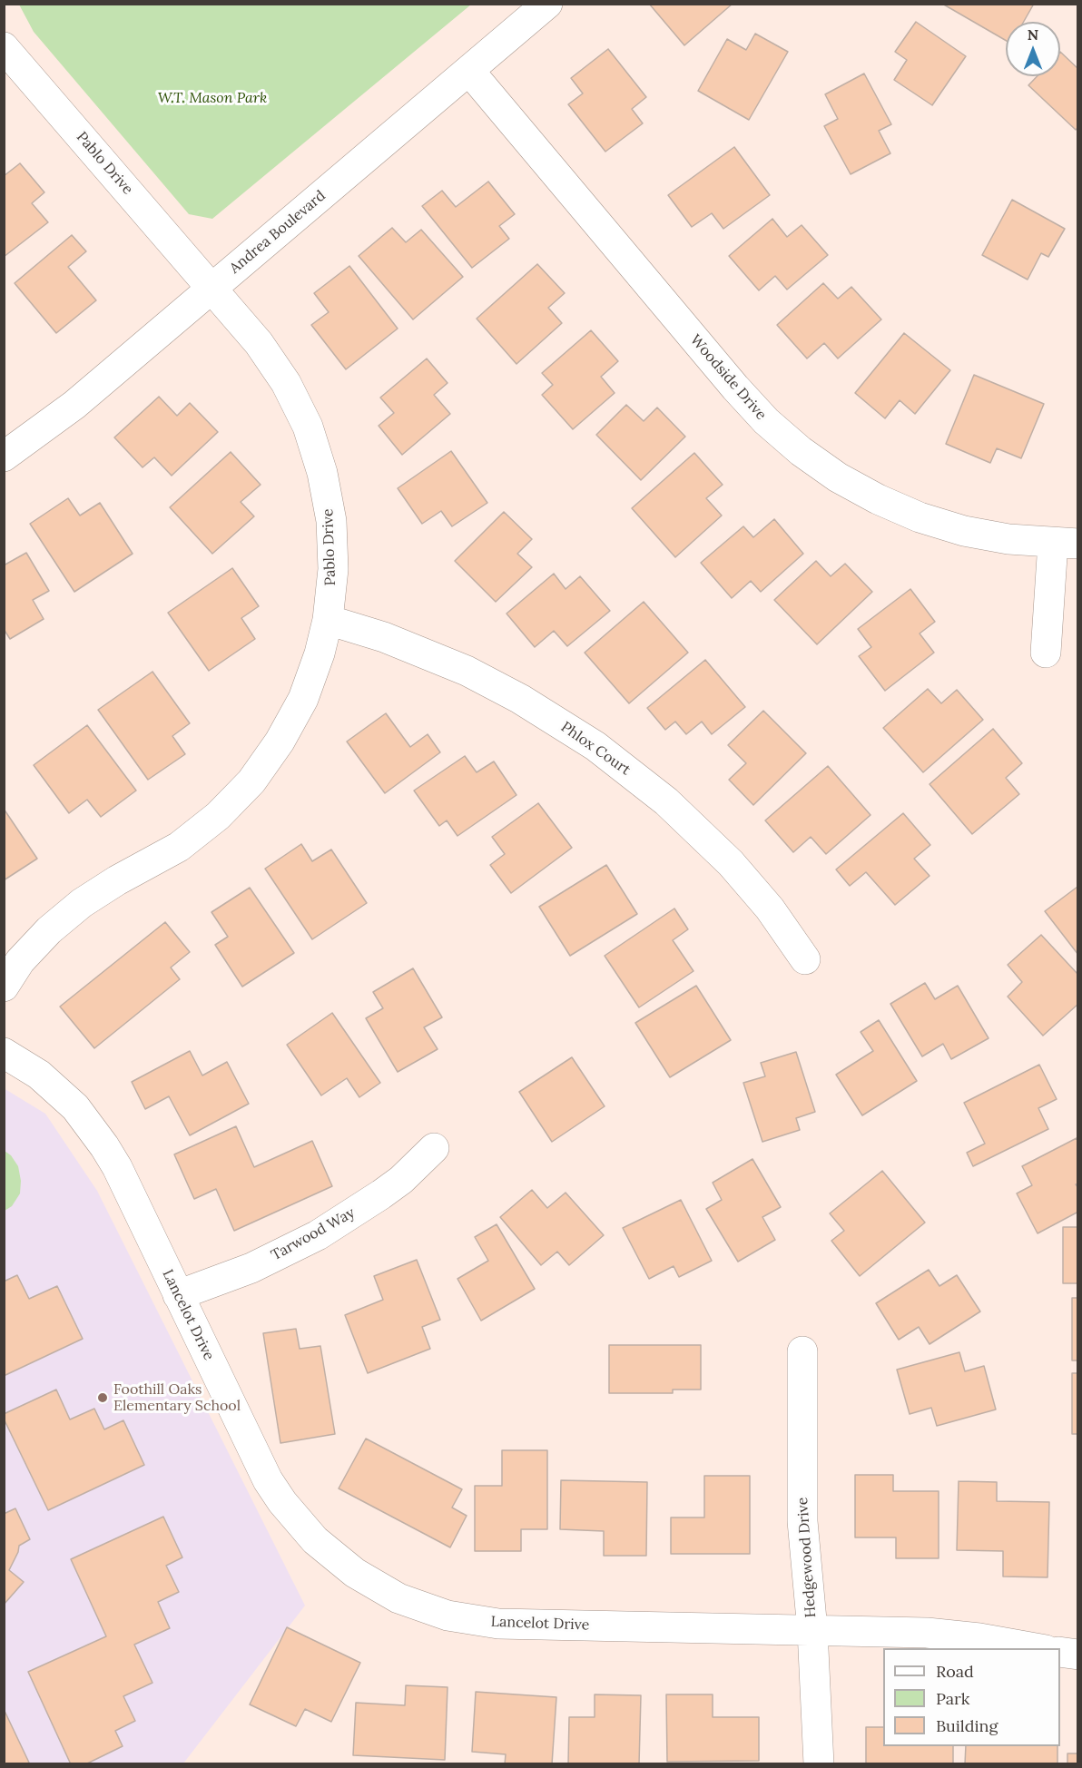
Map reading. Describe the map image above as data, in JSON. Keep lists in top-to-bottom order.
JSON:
{
  "streets": {
    "street": [
      "Pablo Drive",
      "Andrea Boulevard",
      "Woodside Drive",
      "Phlox Court",
      "Tarwood Way",
      "Lancelot Drive",
      "Hedgewood Drive"
    ]
  },
  "crossings": [
    ["Pablo Drive", "Andrea Boulevard"],
    ["Pablo Drive", "Phlox Court"],
    ["Andrea Boulevard", "Woodside Drive"],
    ["Tarwood Way", "Lancelot Drive"],
    ["Lancelot Drive", "Hedgewood Drive"]
  ],
  "parks": ["W.T. Mason Park"],
  "places": ["Foothill Oaks Elementary School"],
  "legend": ["Road", "Park", "Building"],
  "north": "top"
}
